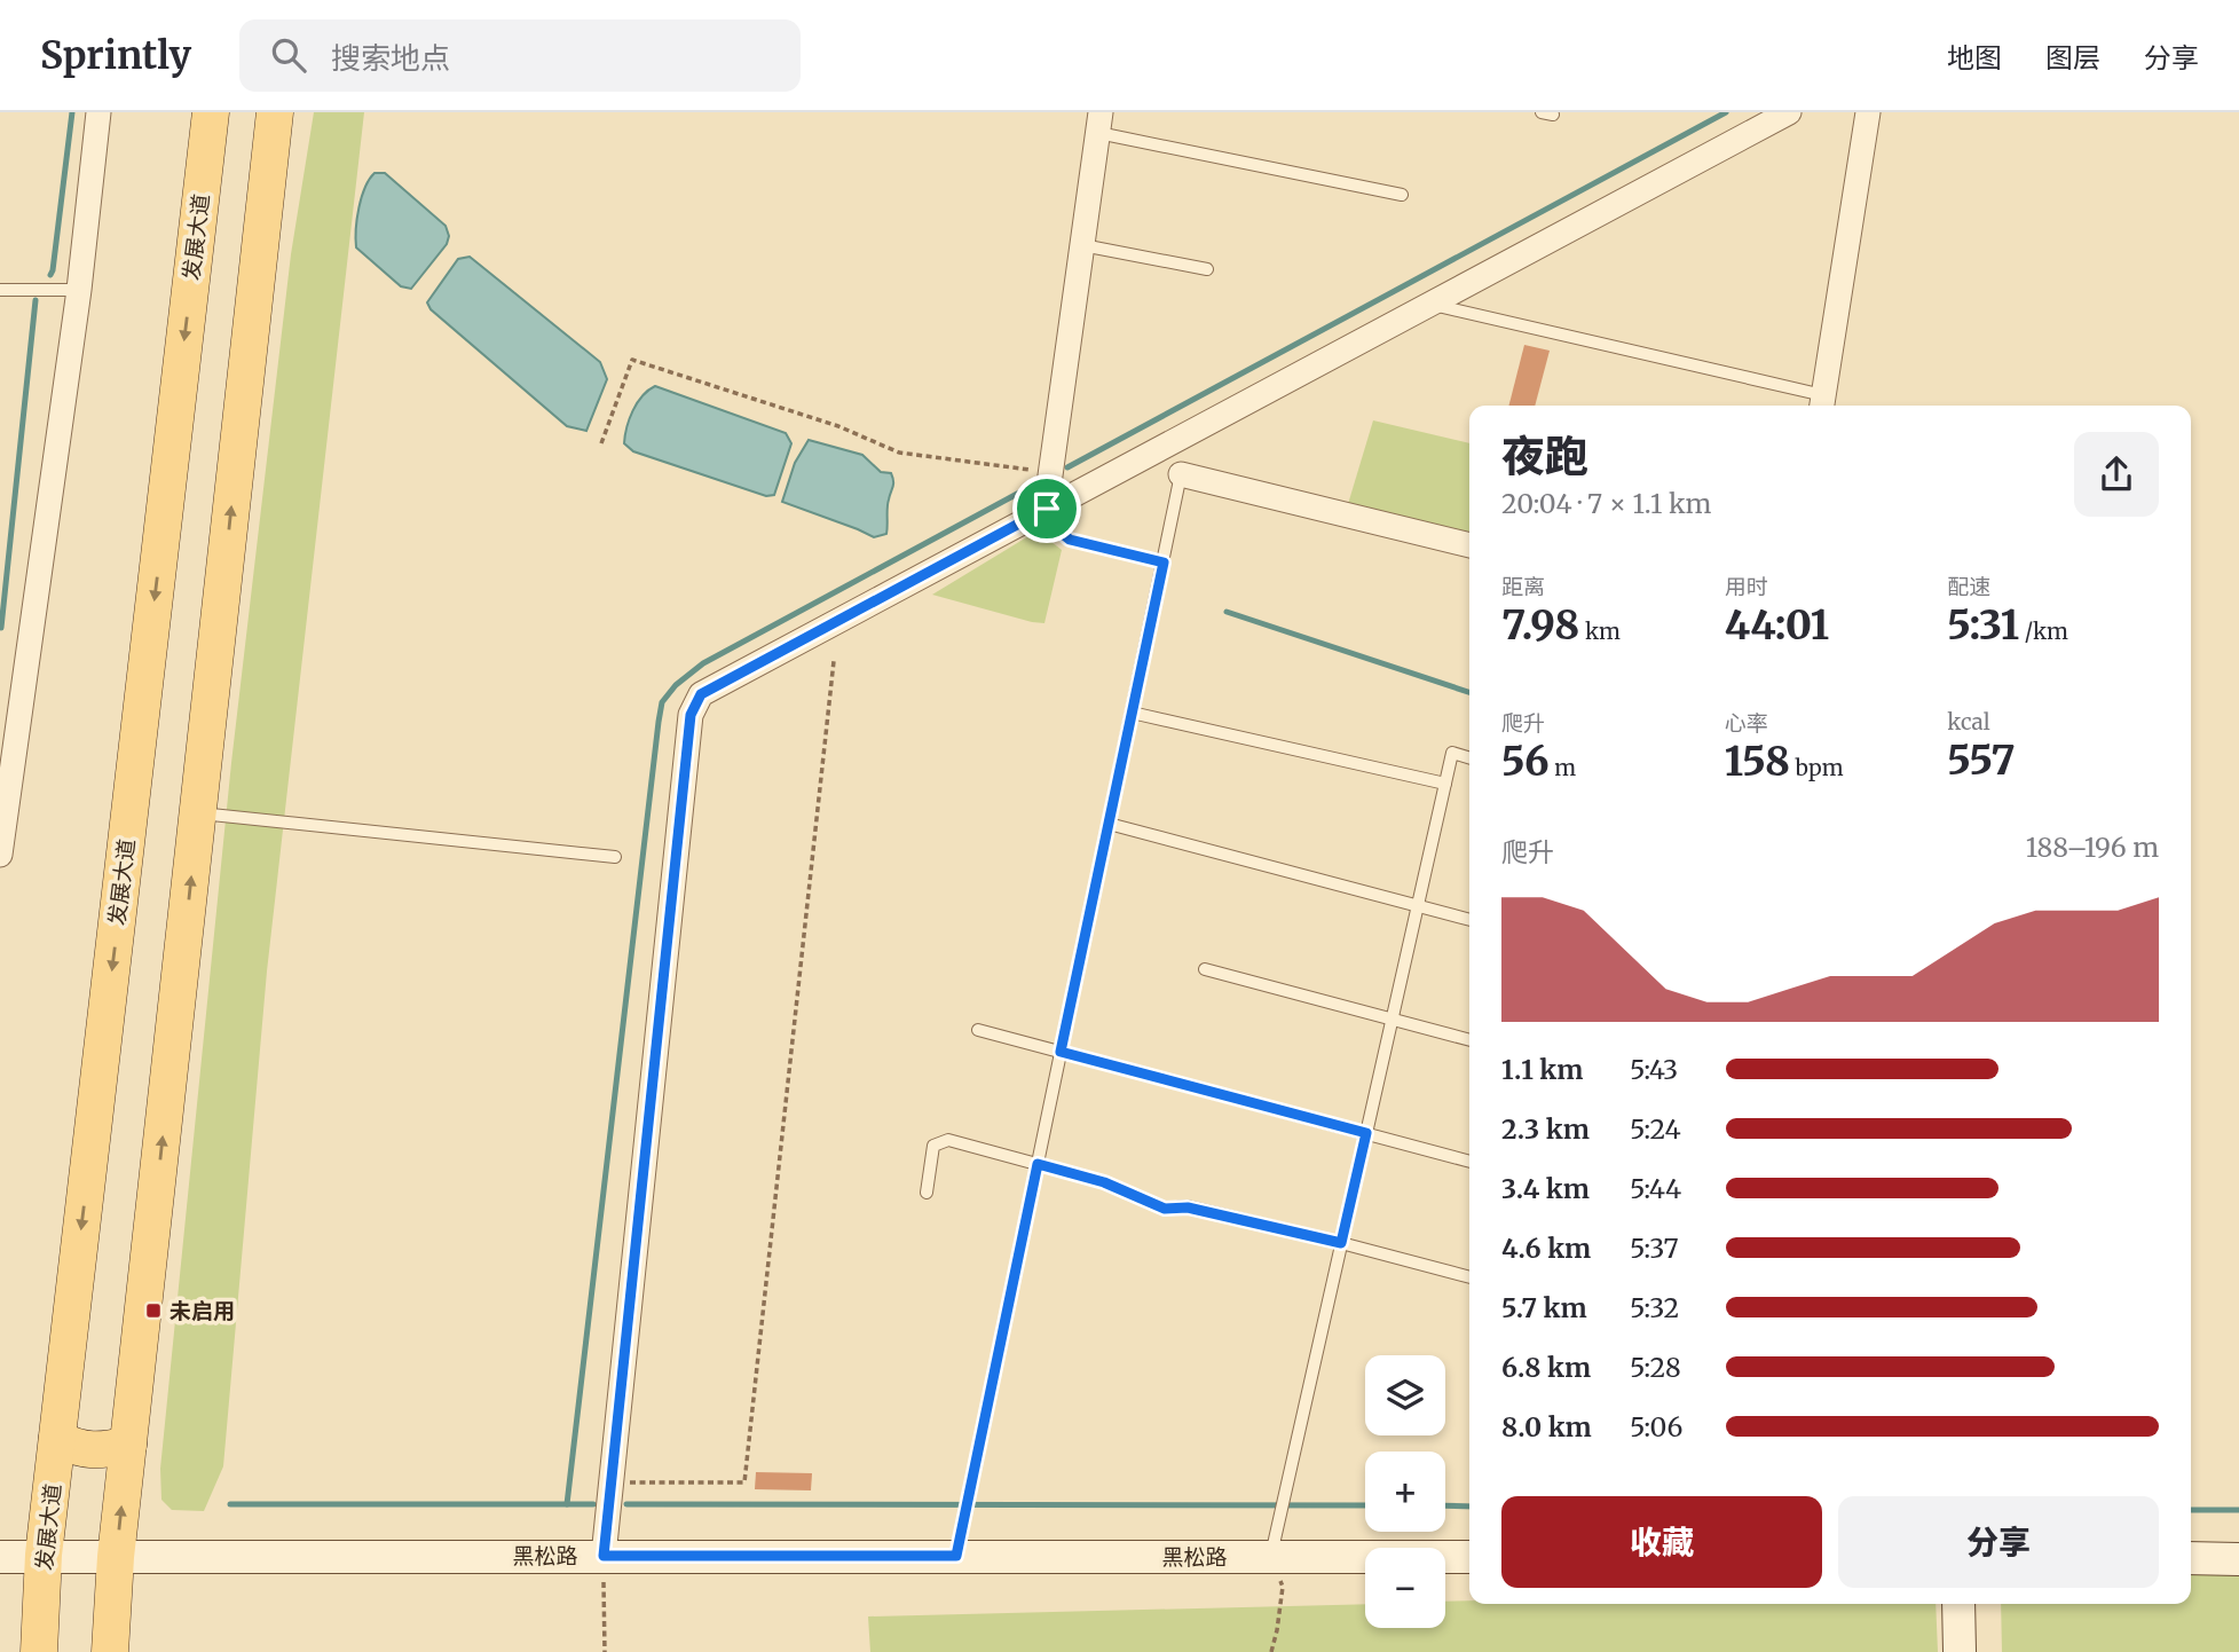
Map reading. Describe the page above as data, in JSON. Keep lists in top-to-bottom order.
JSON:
{
  "streets": {
    "main road": ["发展大道"],
    "street": ["黑松路"]
  },
  "crossings": [
    ["发展大道", "黑松路"]
  ],
  "places": {
    "transit": ["未启用"]
  },
  "page": {
    "header": "Sprintly",
    "search": "搜索地点",
    "nav": ["地图", "图层", "分享"],
    "heading": ["夜跑", "20:04 · 7 × 1.1 km"],
    "stats": [
      ["距离", "7.98 km"],
      ["用时", "44:01"],
      ["配速", "5:31 /km"],
      ["爬升", "56 m"],
      ["心率", "158 bpm"],
      ["kcal", "557"]
    ],
    "chart": ["爬升", "188–196 m"],
    "list": [
      {
        "name": "1.1 km",
        "note": "5:43"
      },
      {
        "name": "2.3 km",
        "note": "5:24"
      },
      {
        "name": "3.4 km",
        "note": "5:44"
      },
      {
        "name": "4.6 km",
        "note": "5:37"
      },
      {
        "name": "5.7 km",
        "note": "5:32"
      },
      {
        "name": "6.8 km",
        "note": "5:28"
      },
      {
        "name": "8.0 km",
        "note": "5:06"
      }
    ],
    "map_buttons": ["+", "−"],
    "buttons": ["收藏", "分享"]
  }
}
